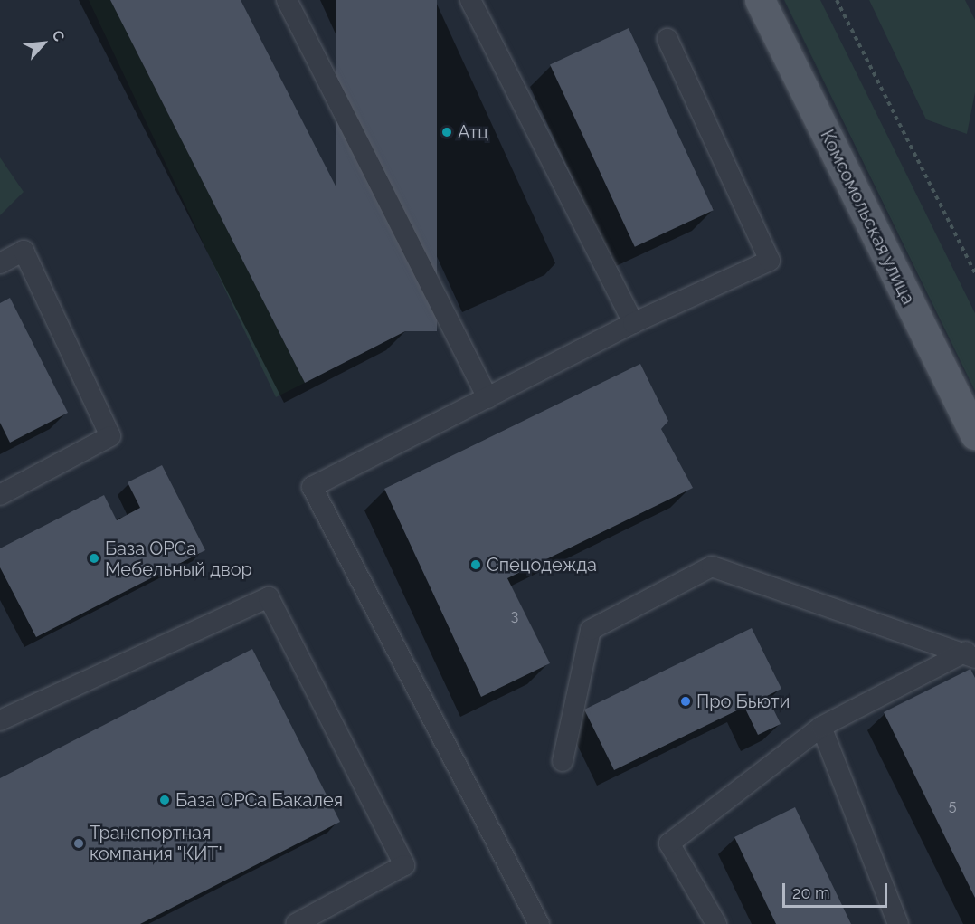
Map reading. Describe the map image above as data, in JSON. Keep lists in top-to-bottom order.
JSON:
{
  "streets": {
    "main road": ["Комсомольская улица"]
  },
  "places": [
    "Атц",
    "База ОРСа Мебельный двор",
    "Спецодежда",
    "Про Бьюти",
    "База ОРСа Бакалея",
    "Транспортная компания \"КИТ\""
  ],
  "house_numbers": ["3", "5"],
  "scale_bar": "20 m",
  "north": "top right"
}
